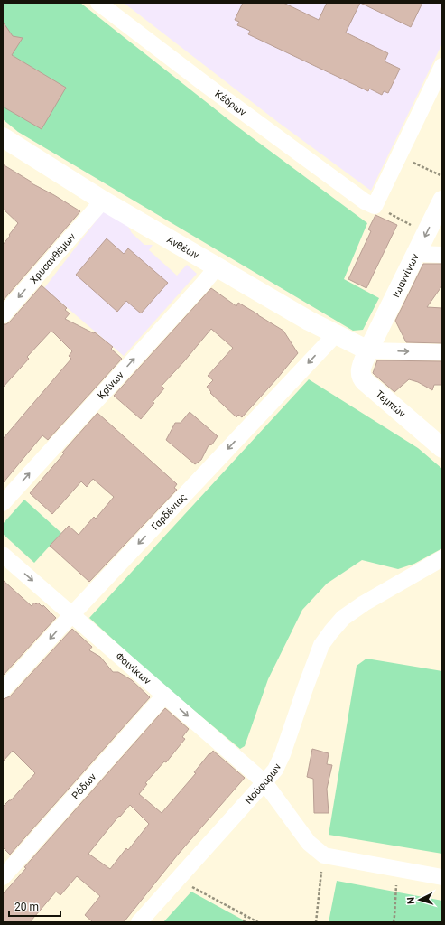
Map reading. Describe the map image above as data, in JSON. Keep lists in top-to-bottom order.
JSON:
{
  "streets": {
    "street": [
      "Κέδρων",
      "Ανθέων",
      "Χρυσανθέμων",
      "Ιωαννίνων",
      "Κρίνων",
      "Τεμπών",
      "Γαρδένιας",
      "Φοινίκων",
      "Νούφαρων",
      "Ρόδων"
    ]
  },
  "crossings": [
    ["Ανθέων", "Χρυσανθέμων"],
    ["Ανθέων", "Ιωαννίνων"],
    ["Ανθέων", "Κρίνων"],
    ["Ανθέων", "Τεμπών"],
    ["Ανθέων", "Γαρδένιας"],
    ["Ιωαννίνων", "Τεμπών"],
    ["Γαρδένιας", "Φοινίκων"],
    ["Φοινίκων", "Νούφαρων"],
    ["Φοινίκων", "Ρόδων"]
  ],
  "one_way": [
    "Χρυσανθέμων",
    "Κρίνων",
    "Γαρδένιας",
    "Φοινίκων"
  ],
  "scale_bar": "20 m",
  "north": "left"
}
